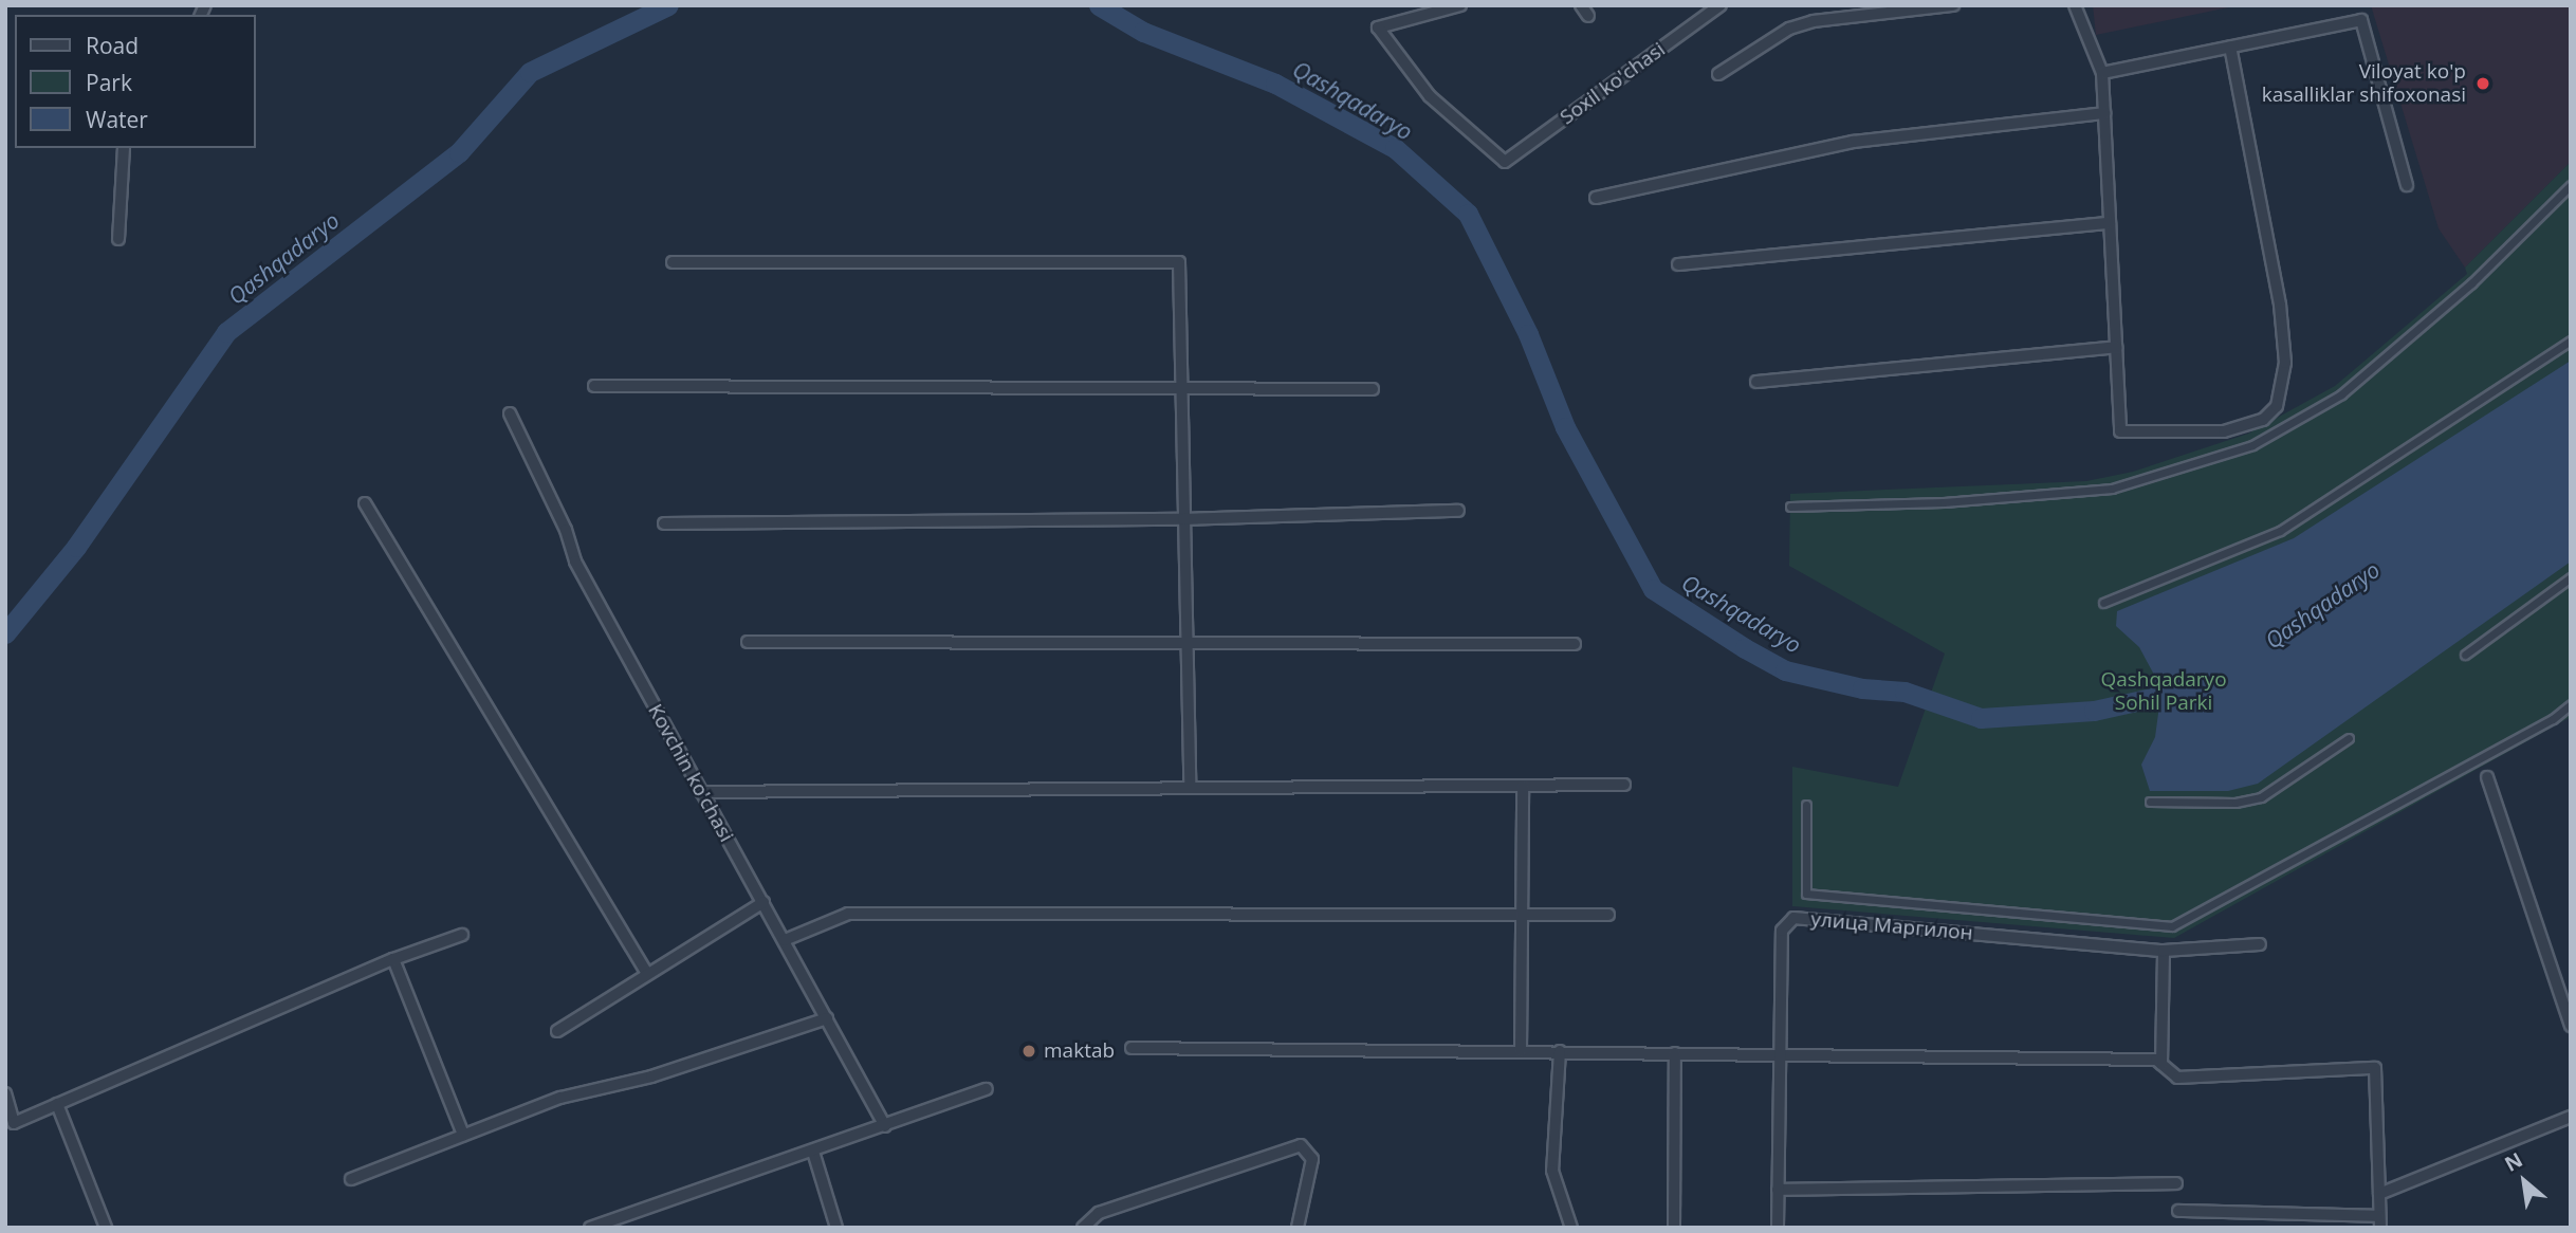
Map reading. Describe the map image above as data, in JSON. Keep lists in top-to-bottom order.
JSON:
{
  "streets": {
    "street": ["Soxil ko'chasi", "Kovchin ko'chasi", "улица Маргилон"]
  },
  "water": ["Qashqadaryo"],
  "parks": ["Qashqadaryo Sohil Parki"],
  "places": ["Viloyat ko'p kasalliklar shifoxonasi", "maktab"],
  "legend": ["Road", "Park", "Water"],
  "north": "top left"
}
